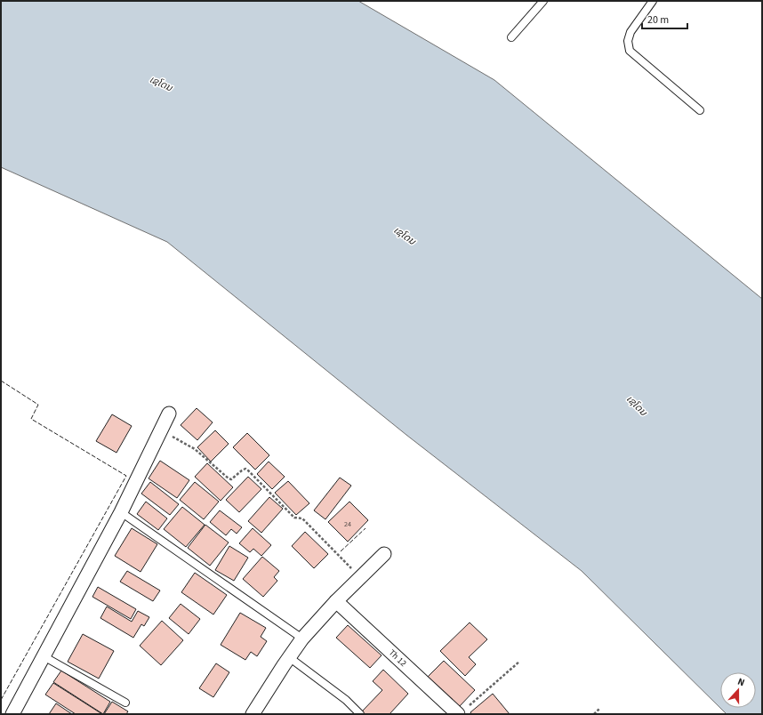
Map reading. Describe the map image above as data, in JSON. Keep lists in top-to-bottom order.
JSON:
{
  "streets": {
    "street": ["Th 12"]
  },
  "water": ["ເຊໂດນ"],
  "house_numbers": ["24"],
  "scale_bar": "20 m",
  "north": "top"
}
